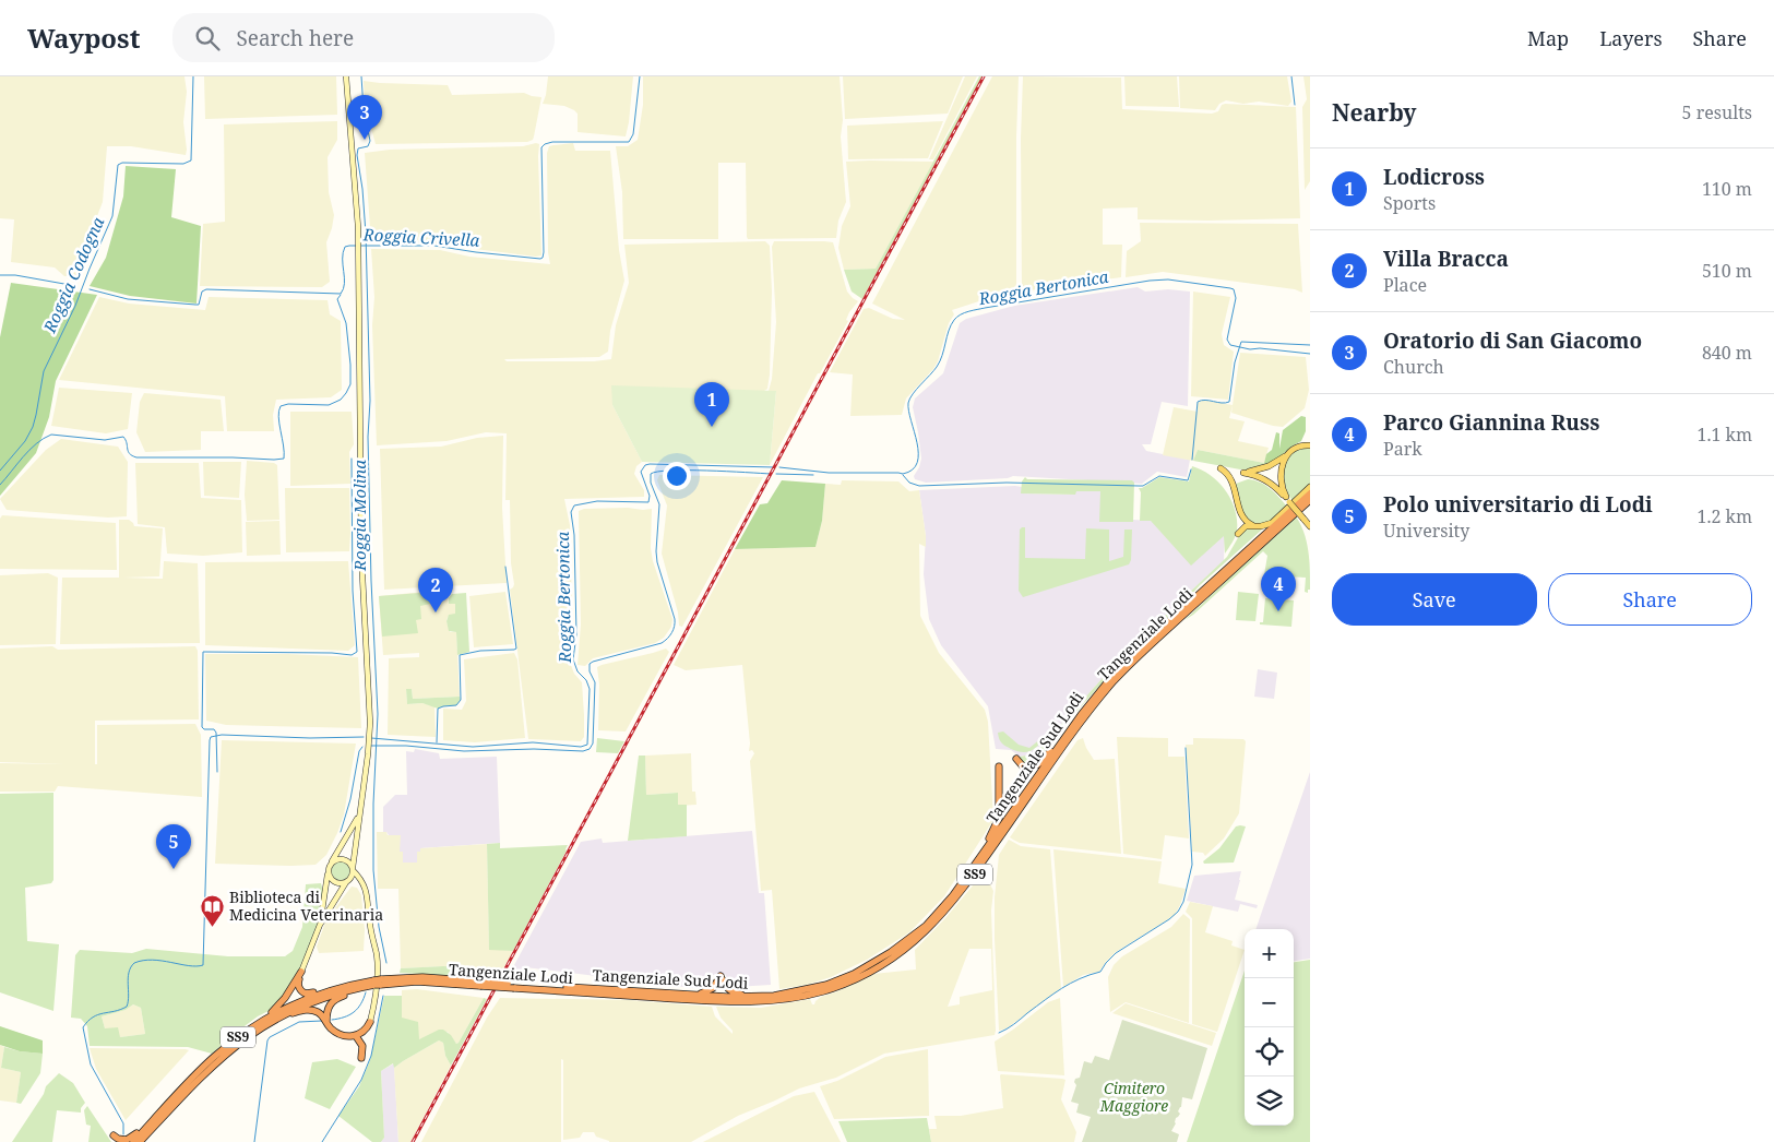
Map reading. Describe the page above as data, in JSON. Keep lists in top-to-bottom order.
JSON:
{
  "streets": {
    "highway": ["Tangenziale Lodi", "Tangenziale Sud Lodi", "SS9"]
  },
  "crossings": [
    ["Tangenziale Lodi", "Tangenziale Sud Lodi"],
    ["Tangenziale Lodi", "SS9"]
  ],
  "water": [
    "Roggia Crivella",
    "Roggia Codogna",
    "Roggia Bertonica",
    "Roggia Molina"
  ],
  "parks": ["Cimitero Maggiore"],
  "places": {
    "library": ["Biblioteca di Medicina Veterinaria"]
  },
  "page": {
    "header": "Waypost",
    "search": "Search here",
    "nav": ["Map", "Layers", "Share"],
    "heading": ["Nearby", "5 results"],
    "pins": [
      "3",
      "1",
      "4",
      "2",
      "5"
    ],
    "list": [
      {
        "mark": "1",
        "name": "Lodicross",
        "note": "Sports",
        "value": "110 m"
      },
      {
        "mark": "2",
        "name": "Villa Bracca",
        "note": "Place",
        "value": "510 m"
      },
      {
        "mark": "3",
        "name": "Oratorio di San Giacomo",
        "note": "Church",
        "value": "840 m"
      },
      {
        "mark": "4",
        "name": "Parco Giannina Russ",
        "note": "Park",
        "value": "1.1 km"
      },
      {
        "mark": "5",
        "name": "Polo universitario di Lodi",
        "note": "University",
        "value": "1.2 km"
      }
    ],
    "buttons": ["Save", "Share"],
    "map_buttons": ["+", "−"]
  }
}
